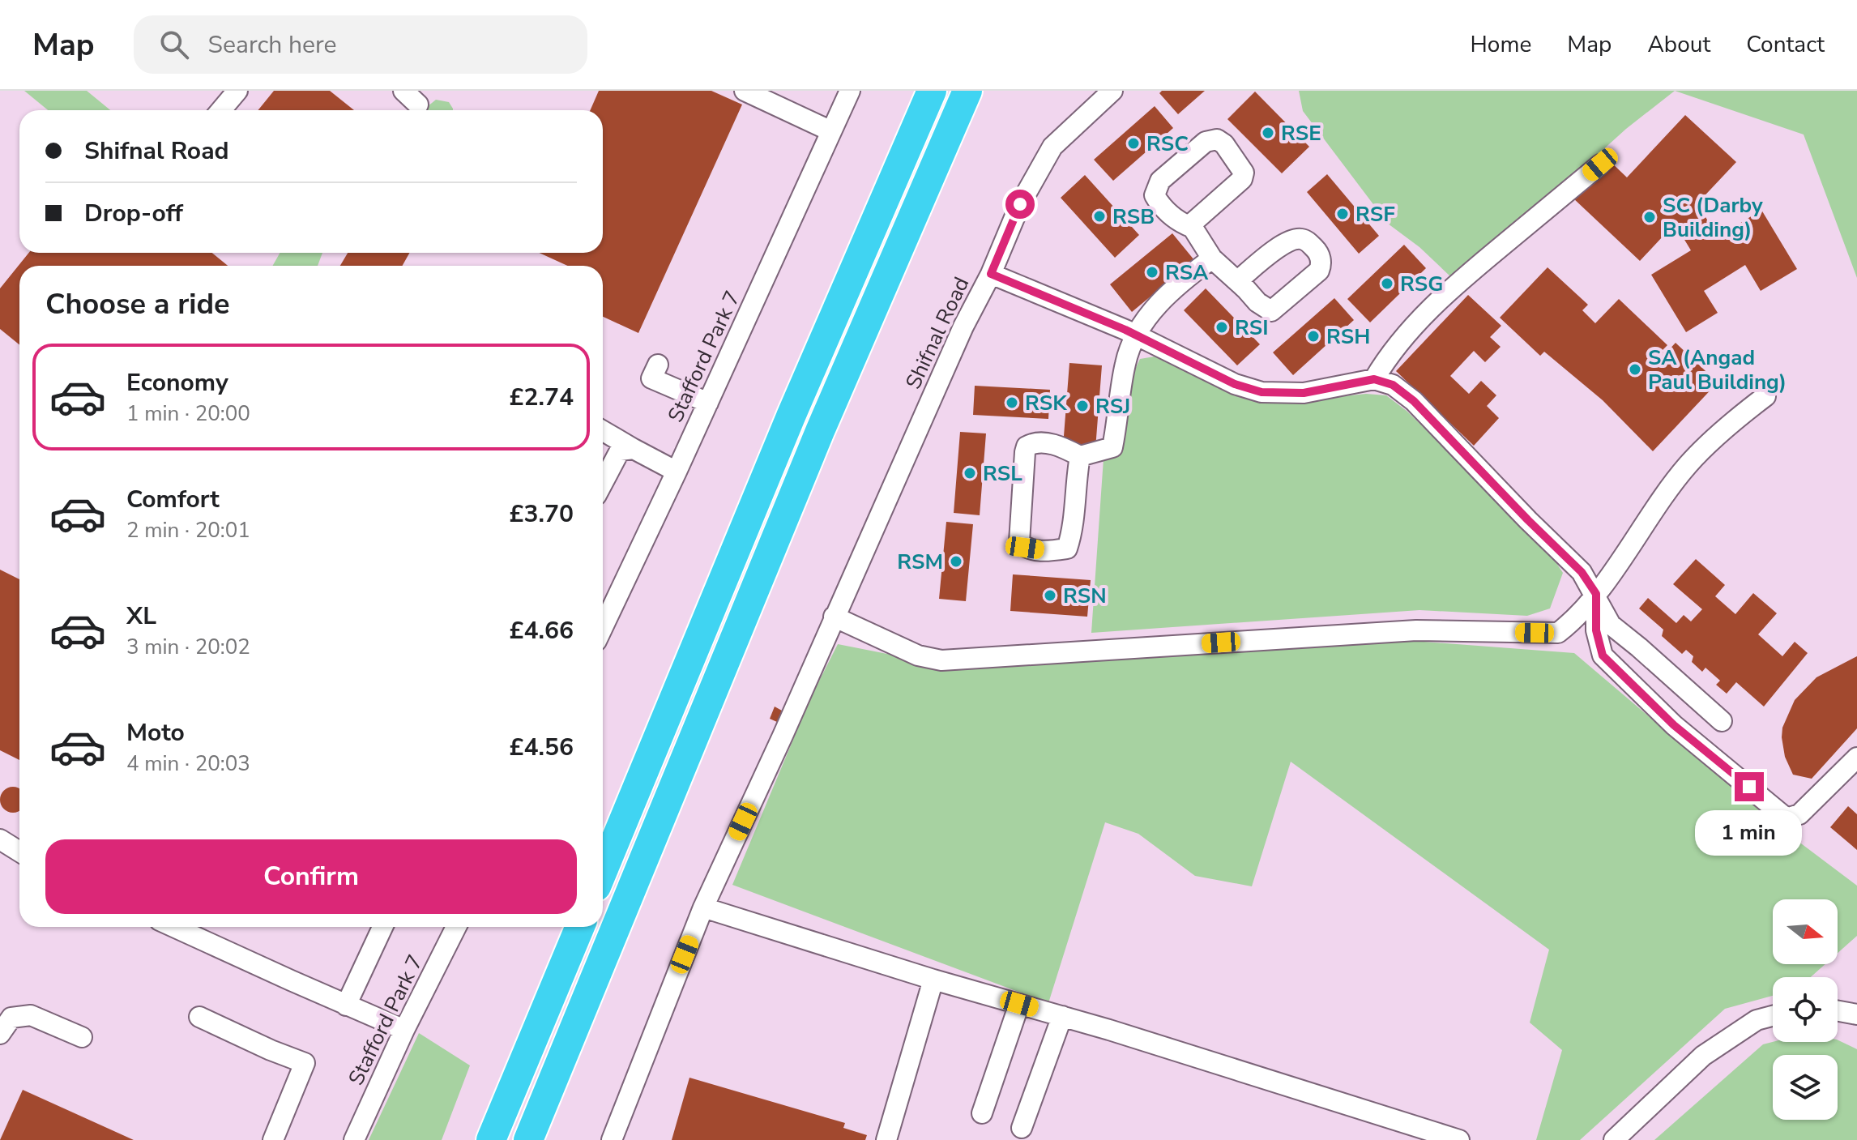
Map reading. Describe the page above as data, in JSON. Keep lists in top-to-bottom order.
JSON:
{
  "streets": {
    "street": ["Shifnal Road", "Stafford Park 7"]
  },
  "places": [
    "RSE",
    "RSC",
    "RSF",
    "RSB",
    "SC (Darby Building)",
    "RSA",
    "RSG",
    "RSI",
    "RSH",
    "SA (Angad Paul Building)",
    "RSK",
    "RSJ",
    "RSL",
    "RSM",
    "RSN"
  ],
  "north": "right",
  "page": {
    "header": "Map",
    "search": "Search here",
    "nav": [
      "Home",
      "Map",
      "About",
      "Contact"
    ],
    "banner": ["Shifnal Road", "Drop-off"],
    "heading": "Choose a ride",
    "list": [
      {
        "name": "Economy",
        "note": "1 min · 20:00",
        "value": "£2.74"
      },
      {
        "name": "Comfort",
        "note": "2 min · 20:01",
        "value": "£3.70"
      },
      {
        "name": "XL",
        "note": "3 min · 20:02",
        "value": "£4.66"
      },
      {
        "name": "Moto",
        "note": "4 min · 20:03",
        "value": "£4.56"
      }
    ],
    "bubble": "1 min",
    "buttons": "Confirm"
  }
}
